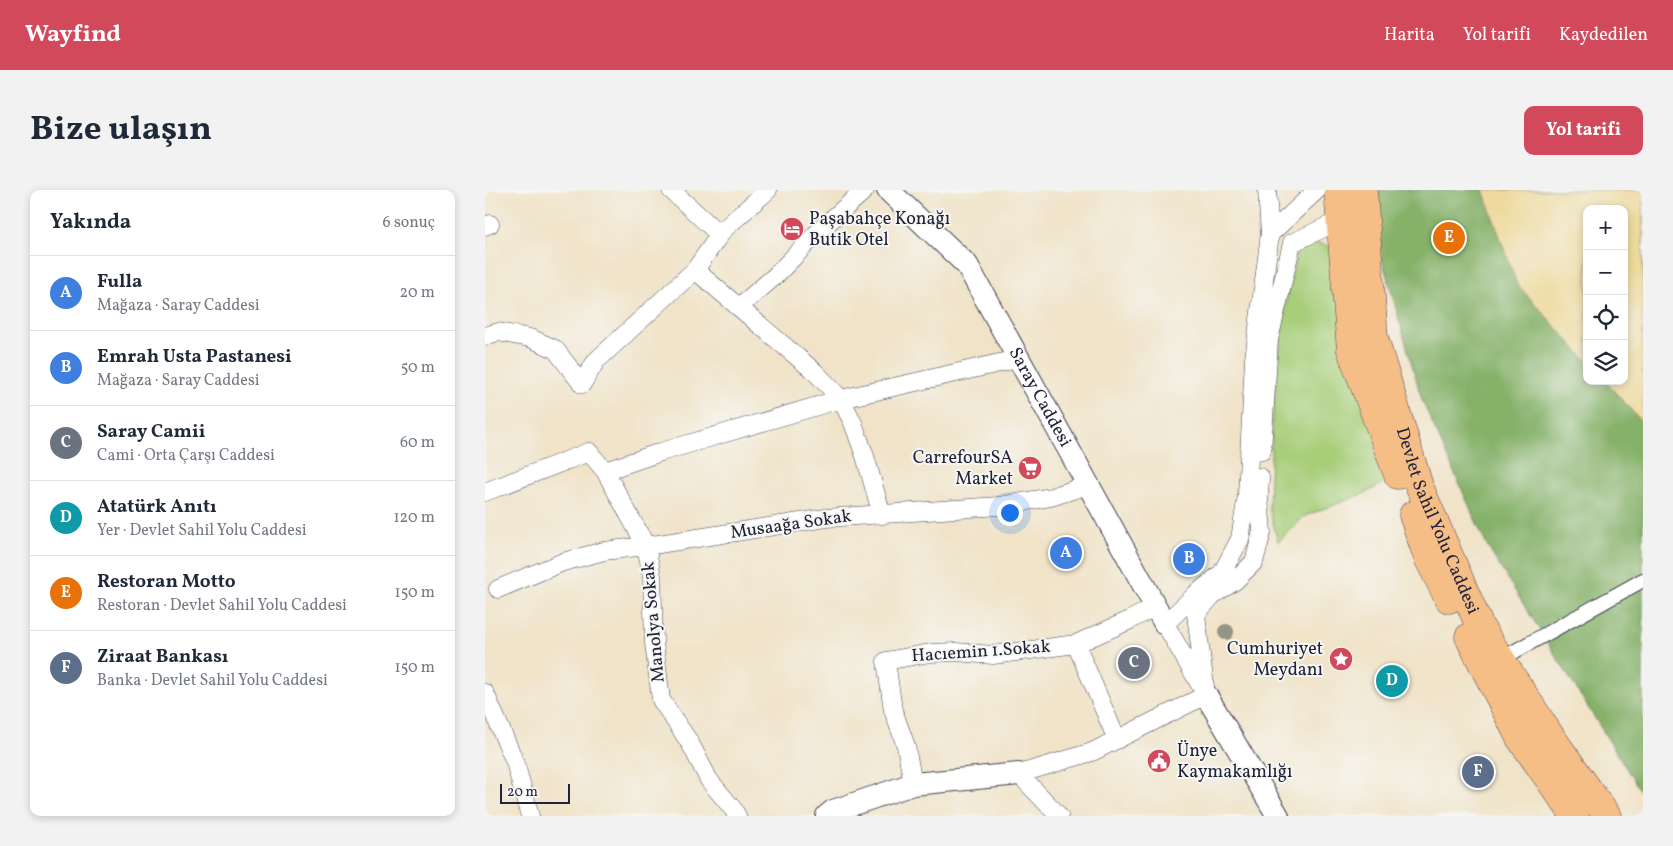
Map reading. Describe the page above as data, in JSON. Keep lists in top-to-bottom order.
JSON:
{
  "streets": {
    "main road": ["Devlet Sahil Yolu Caddesi"],
    "street": [
      "Saray Caddesi",
      "Musaağa Sokak",
      "Manolya Sokak",
      "Hacıemin 1.Sokak"
    ]
  },
  "crossings": [
    ["Saray Caddesi", "Musaağa Sokak"],
    ["Saray Caddesi", "Hacıemin 1.Sokak"],
    ["Musaağa Sokak", "Manolya Sokak"]
  ],
  "places": {
    "hotel": ["Paşabahçe Konağı Butik Otel"],
    "supermarket": ["CarrefourSA Market"],
    "place": ["Cumhuriyet Meydanı"],
    "public building": ["Ünye Kaymakamlığı"]
  },
  "scale_bar": "20 m",
  "page": {
    "header": "Wayfind",
    "nav": ["Harita", "Yol tarifi", "Kaydedilen"],
    "title": "Bize ulaşın",
    "buttons": "Yol tarifi",
    "heading": ["Yakında", "6 sonuç"],
    "map_buttons": ["+", "−"],
    "pins": [
      "E",
      "A",
      "B",
      "C",
      "D",
      "F"
    ],
    "list": [
      {
        "mark": "A",
        "name": "Fulla",
        "note": "Mağaza · Saray Caddesi",
        "value": "20 m"
      },
      {
        "mark": "B",
        "name": "Emrah Usta Pastanesi",
        "note": "Mağaza · Saray Caddesi",
        "value": "50 m"
      },
      {
        "mark": "C",
        "name": "Saray Camii",
        "note": "Cami · Orta Çarşı Caddesi",
        "value": "60 m"
      },
      {
        "mark": "D",
        "name": "Atatürk Anıtı",
        "note": "Yer · Devlet Sahil Yolu Caddesi",
        "value": "120 m"
      },
      {
        "mark": "E",
        "name": "Restoran Motto",
        "note": "Restoran · Devlet Sahil Yolu Caddesi",
        "value": "150 m"
      },
      {
        "mark": "F",
        "name": "Ziraat Bankası",
        "note": "Banka · Devlet Sahil Yolu Caddesi",
        "value": "150 m"
      }
    ],
    "scale": "20 m"
  }
}
